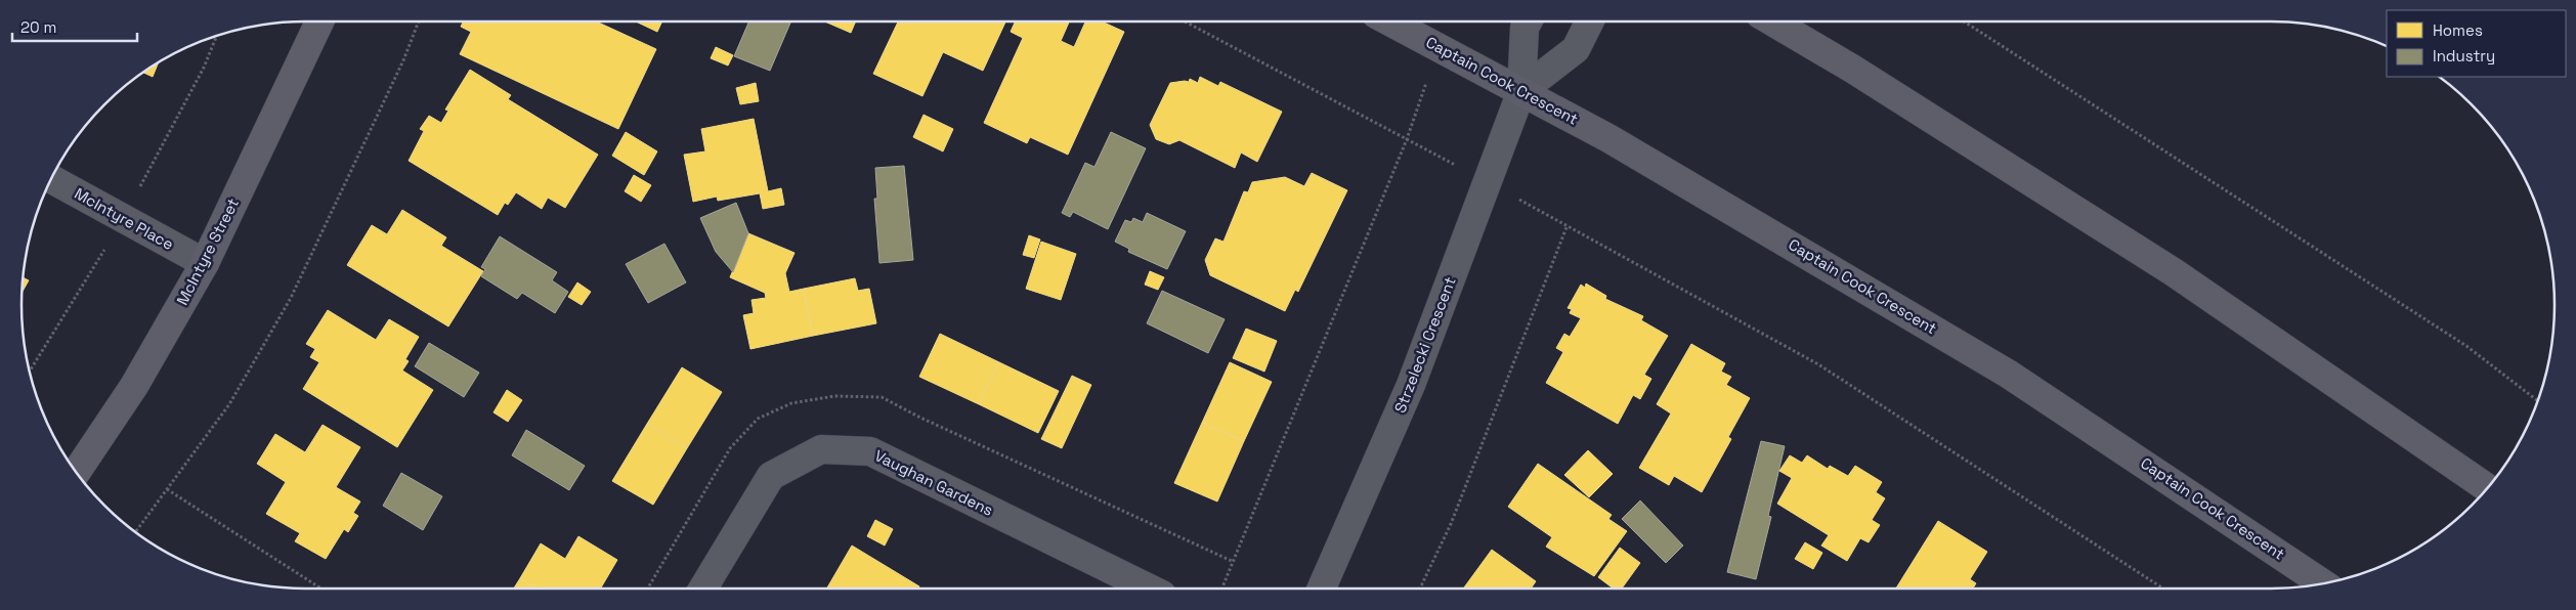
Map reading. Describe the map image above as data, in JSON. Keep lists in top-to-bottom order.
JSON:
{
  "streets": {
    "main road": ["Captain Cook Crescent", "McIntyre Street"],
    "street": ["McIntyre Place", "Strzelecki Crescent", "Vaughan Gardens"]
  },
  "crossings": [
    ["Captain Cook Crescent", "Strzelecki Crescent"],
    ["McIntyre Place", "McIntyre Street"]
  ],
  "legend": ["Homes", "Industry"],
  "scale_bar": "20 m"
}
